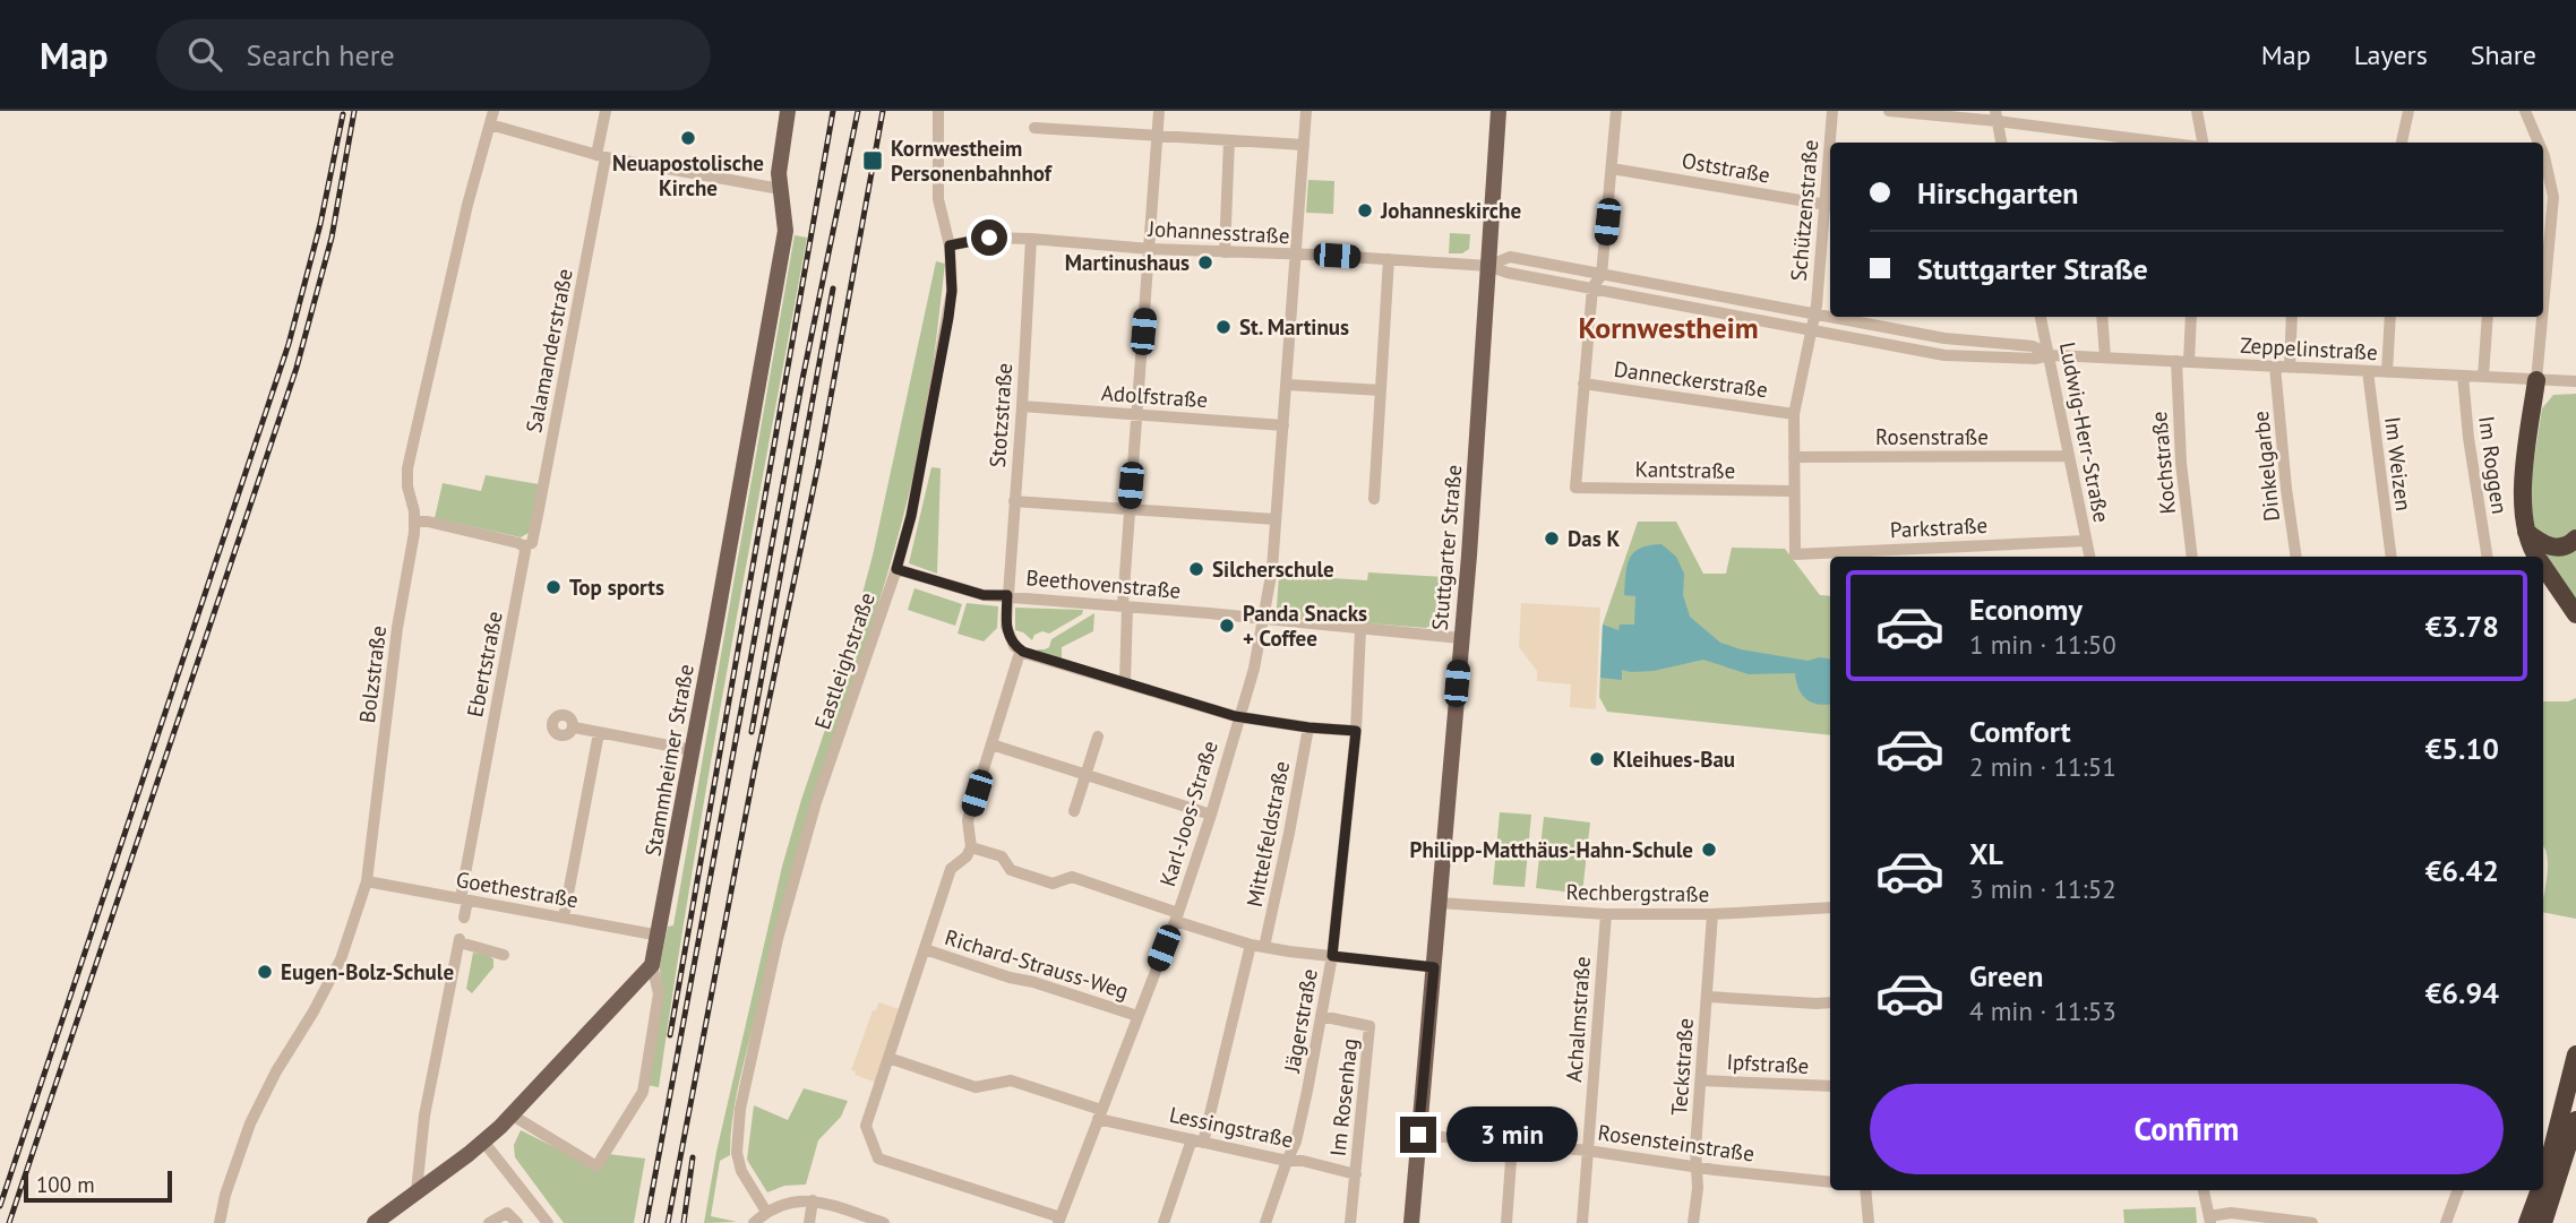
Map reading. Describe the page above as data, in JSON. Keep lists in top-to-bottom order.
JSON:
{
  "streets": {
    "main road": ["Stuttgarter Straße", "Stammheimer Straße"],
    "street": [
      "Oststraße",
      "Schützenstraße",
      "Johannesstraße",
      "Zeppelinstraße",
      "Salamanderstraße",
      "Danneckerstraße",
      "Adolfstraße",
      "Stotzstraße",
      "Ludwig-Herr-Straße",
      "Rosenstraße",
      "Kochstraße",
      "Im Weizen",
      "Im Roggen",
      "Dinkelgarbe",
      "Kantstraße",
      "Parkstraße",
      "Beethovenstraße",
      "Eastleighstraße",
      "Ebertstraße",
      "Bolzstraße",
      "Karl-Joos-Straße",
      "Mittelfeldstraße",
      "Goethestraße",
      "Rechbergstraße",
      "Richard-Strauss-Weg",
      "Achalmstraße",
      "Jägerstraße",
      "Ipfstraße",
      "Teckstraße",
      "Im Rosenhag",
      "Lessingstraße",
      "Rosensteinstraße"
    ]
  },
  "crossings": [
    ["Oststraße", "Schützenstraße"],
    ["Schützenstraße", "Zeppelinstraße"],
    ["Johannesstraße", "Zeppelinstraße"],
    ["Johannesstraße", "Stotzstraße"],
    ["Johannesstraße", "Stuttgarter Straße"],
    ["Johannesstraße", "Eastleighstraße"],
    ["Johannesstraße", "Karl-Joos-Straße"],
    ["Zeppelinstraße", "Ludwig-Herr-Straße"],
    ["Zeppelinstraße", "Kochstraße"],
    ["Zeppelinstraße", "Im Weizen"],
    ["Zeppelinstraße", "Im Roggen"],
    ["Zeppelinstraße", "Dinkelgarbe"],
    ["Zeppelinstraße", "Stuttgarter Straße"],
    ["Salamanderstraße", "Ebertstraße"],
    ["Danneckerstraße", "Kantstraße"],
    ["Adolfstraße", "Stotzstraße"],
    ["Adolfstraße", "Karl-Joos-Straße"],
    ["Stotzstraße", "Beethovenstraße"],
    ["Ludwig-Herr-Straße", "Rosenstraße"],
    ["Ludwig-Herr-Straße", "Parkstraße"],
    ["Kantstraße", "Parkstraße"],
    ["Stuttgarter Straße", "Beethovenstraße"],
    ["Stuttgarter Straße", "Rechbergstraße"],
    ["Stuttgarter Straße", "Rosensteinstraße"],
    ["Beethovenstraße", "Eastleighstraße"],
    ["Beethovenstraße", "Karl-Joos-Straße"],
    ["Beethovenstraße", "Jägerstraße"],
    ["Ebertstraße", "Goethestraße"],
    ["Bolzstraße", "Goethestraße"],
    ["Stammheimer Straße", "Goethestraße"],
    ["Karl-Joos-Straße", "Richard-Strauss-Weg"],
    ["Karl-Joos-Straße", "Lessingstraße"],
    ["Rechbergstraße", "Achalmstraße"],
    ["Rechbergstraße", "Teckstraße"],
    ["Achalmstraße", "Rosensteinstraße"],
    ["Jägerstraße", "Im Rosenhag"],
    ["Jägerstraße", "Lessingstraße"],
    ["Ipfstraße", "Teckstraße"],
    ["Teckstraße", "Rosensteinstraße"],
    ["Im Rosenhag", "Lessingstraße"]
  ],
  "districts": ["Kornwestheim"],
  "places": {
    "other": [
      "Neuapostolische Kirche",
      "Johanneskirche",
      "Martinushaus",
      "St. Martinus",
      "Das K",
      "Silcherschule",
      "Top sports",
      "Panda Snacks + Coffee",
      "Kleihues-Bau",
      "Philipp-Matthäus-Hahn-Schule",
      "Eugen-Bolz-Schule"
    ],
    "transit": ["Kornwestheim Personenbahnhof"]
  },
  "scale_bar": "100 m",
  "page": {
    "header": "Map",
    "search": "Search here",
    "nav": ["Map", "Layers", "Share"],
    "banner": ["Hirschgarten", "Stuttgarter Straße"],
    "list": [
      {
        "name": "Economy",
        "note": "1 min · 11:50",
        "value": "€3.78"
      },
      {
        "name": "Comfort",
        "note": "2 min · 11:51",
        "value": "€5.10"
      },
      {
        "name": "XL",
        "note": "3 min · 11:52",
        "value": "€6.42"
      },
      {
        "name": "Green",
        "note": "4 min · 11:53",
        "value": "€6.94"
      }
    ],
    "buttons": "Confirm",
    "bubble": "3 min",
    "scale": "100 m"
  }
}
